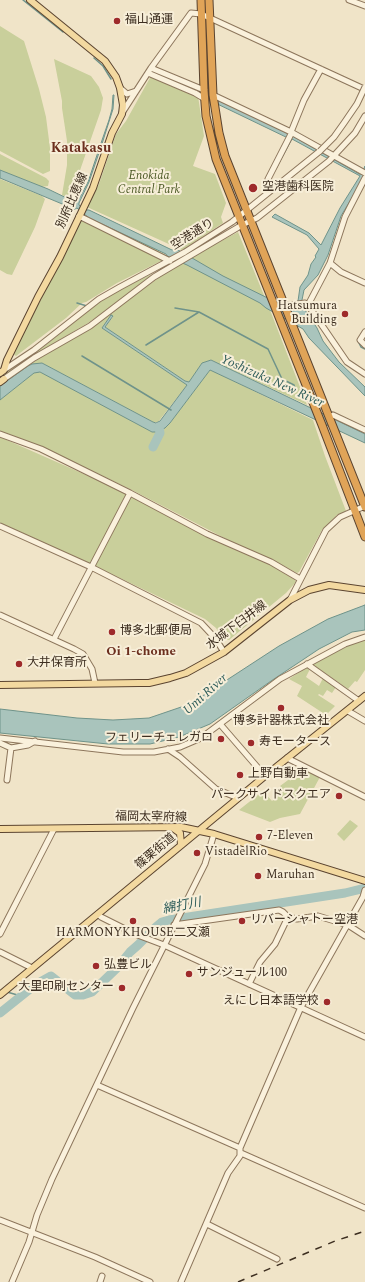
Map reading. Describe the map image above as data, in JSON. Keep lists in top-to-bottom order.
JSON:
{
  "streets": {
    "main road": [
      "別府比恵線",
      "水城下臼井線",
      "福岡太宰府線",
      "篠栗街道"
    ],
    "street": ["空港通り"]
  },
  "crossings": [
    ["別府比恵線", "空港通り"],
    ["福岡太宰府線", "篠栗街道"]
  ],
  "districts": ["Katakasu", "Oi 1-chome"],
  "water": ["Yoshizuka New River", "Umi River", "綿打川"],
  "parks": ["Enokida Central Park"],
  "places": [
    "福山通運",
    "空港歯科医院",
    "Hatsumura Building",
    "博多北郵便局",
    "大井保育所",
    "博多計器株式会社",
    "フェリーチェレガロ",
    "寿モータース",
    "上野自動車",
    "パークサイドスクエア",
    "7-Eleven",
    "VistadelRio",
    "Maruhan",
    "HARMONYKHOUSE二又瀬",
    "リバーシャトー空港",
    "弘豊ビル",
    "サンジュール100",
    "大里印刷センター",
    "えにし日本語学校"
  ]
}
